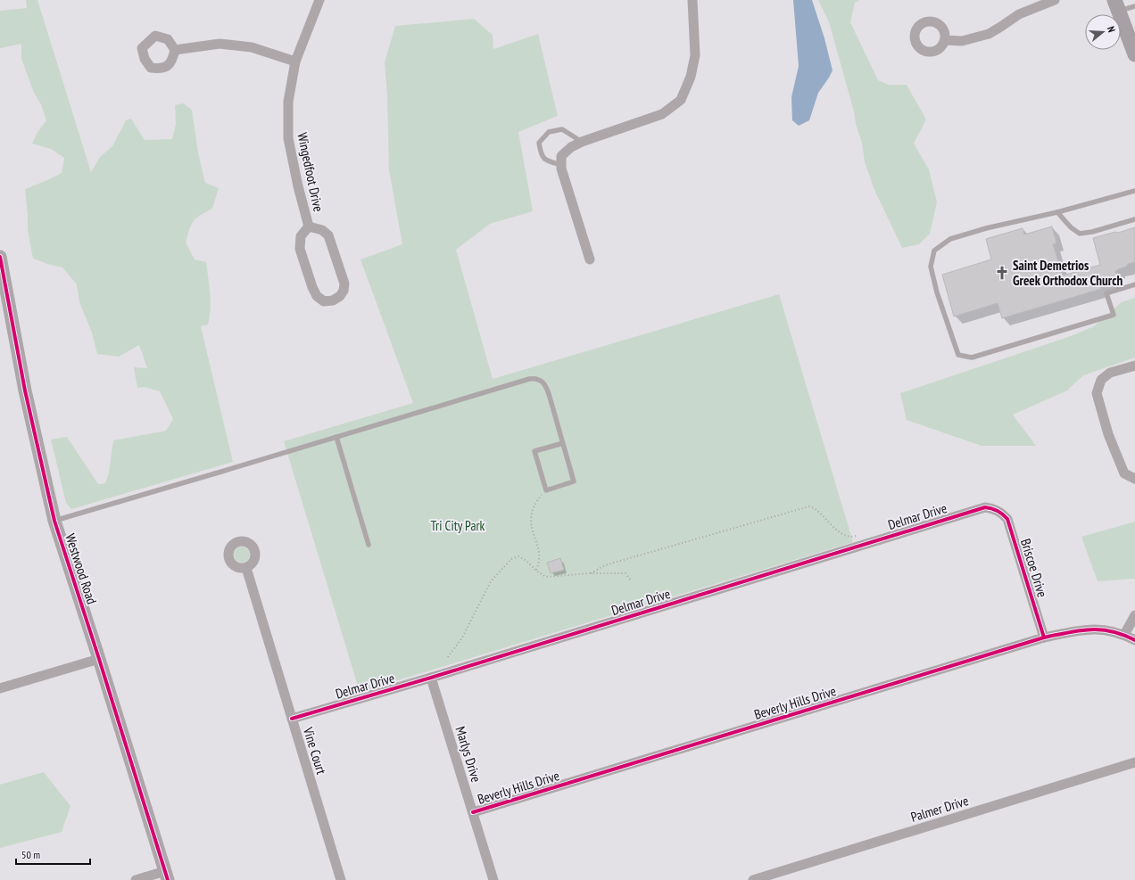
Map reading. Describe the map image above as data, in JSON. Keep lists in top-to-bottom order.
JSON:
{
  "streets": {
    "street": [
      "Wingedfoot Drive",
      "Delmar Drive",
      "Briscoe Drive",
      "Westwood Road",
      "Beverly Hills Drive",
      "Vine Court",
      "Marlys Drive",
      "Palmer Drive"
    ]
  },
  "crossings": [
    ["Delmar Drive", "Briscoe Drive"],
    ["Delmar Drive", "Vine Court"],
    ["Delmar Drive", "Marlys Drive"],
    ["Briscoe Drive", "Beverly Hills Drive"],
    ["Beverly Hills Drive", "Marlys Drive"]
  ],
  "parks": ["Tri City Park"],
  "places": {
    "church": ["Saint Demetrios Greek Orthodox Church"]
  },
  "scale_bar": "50 m",
  "north": "right"
}
